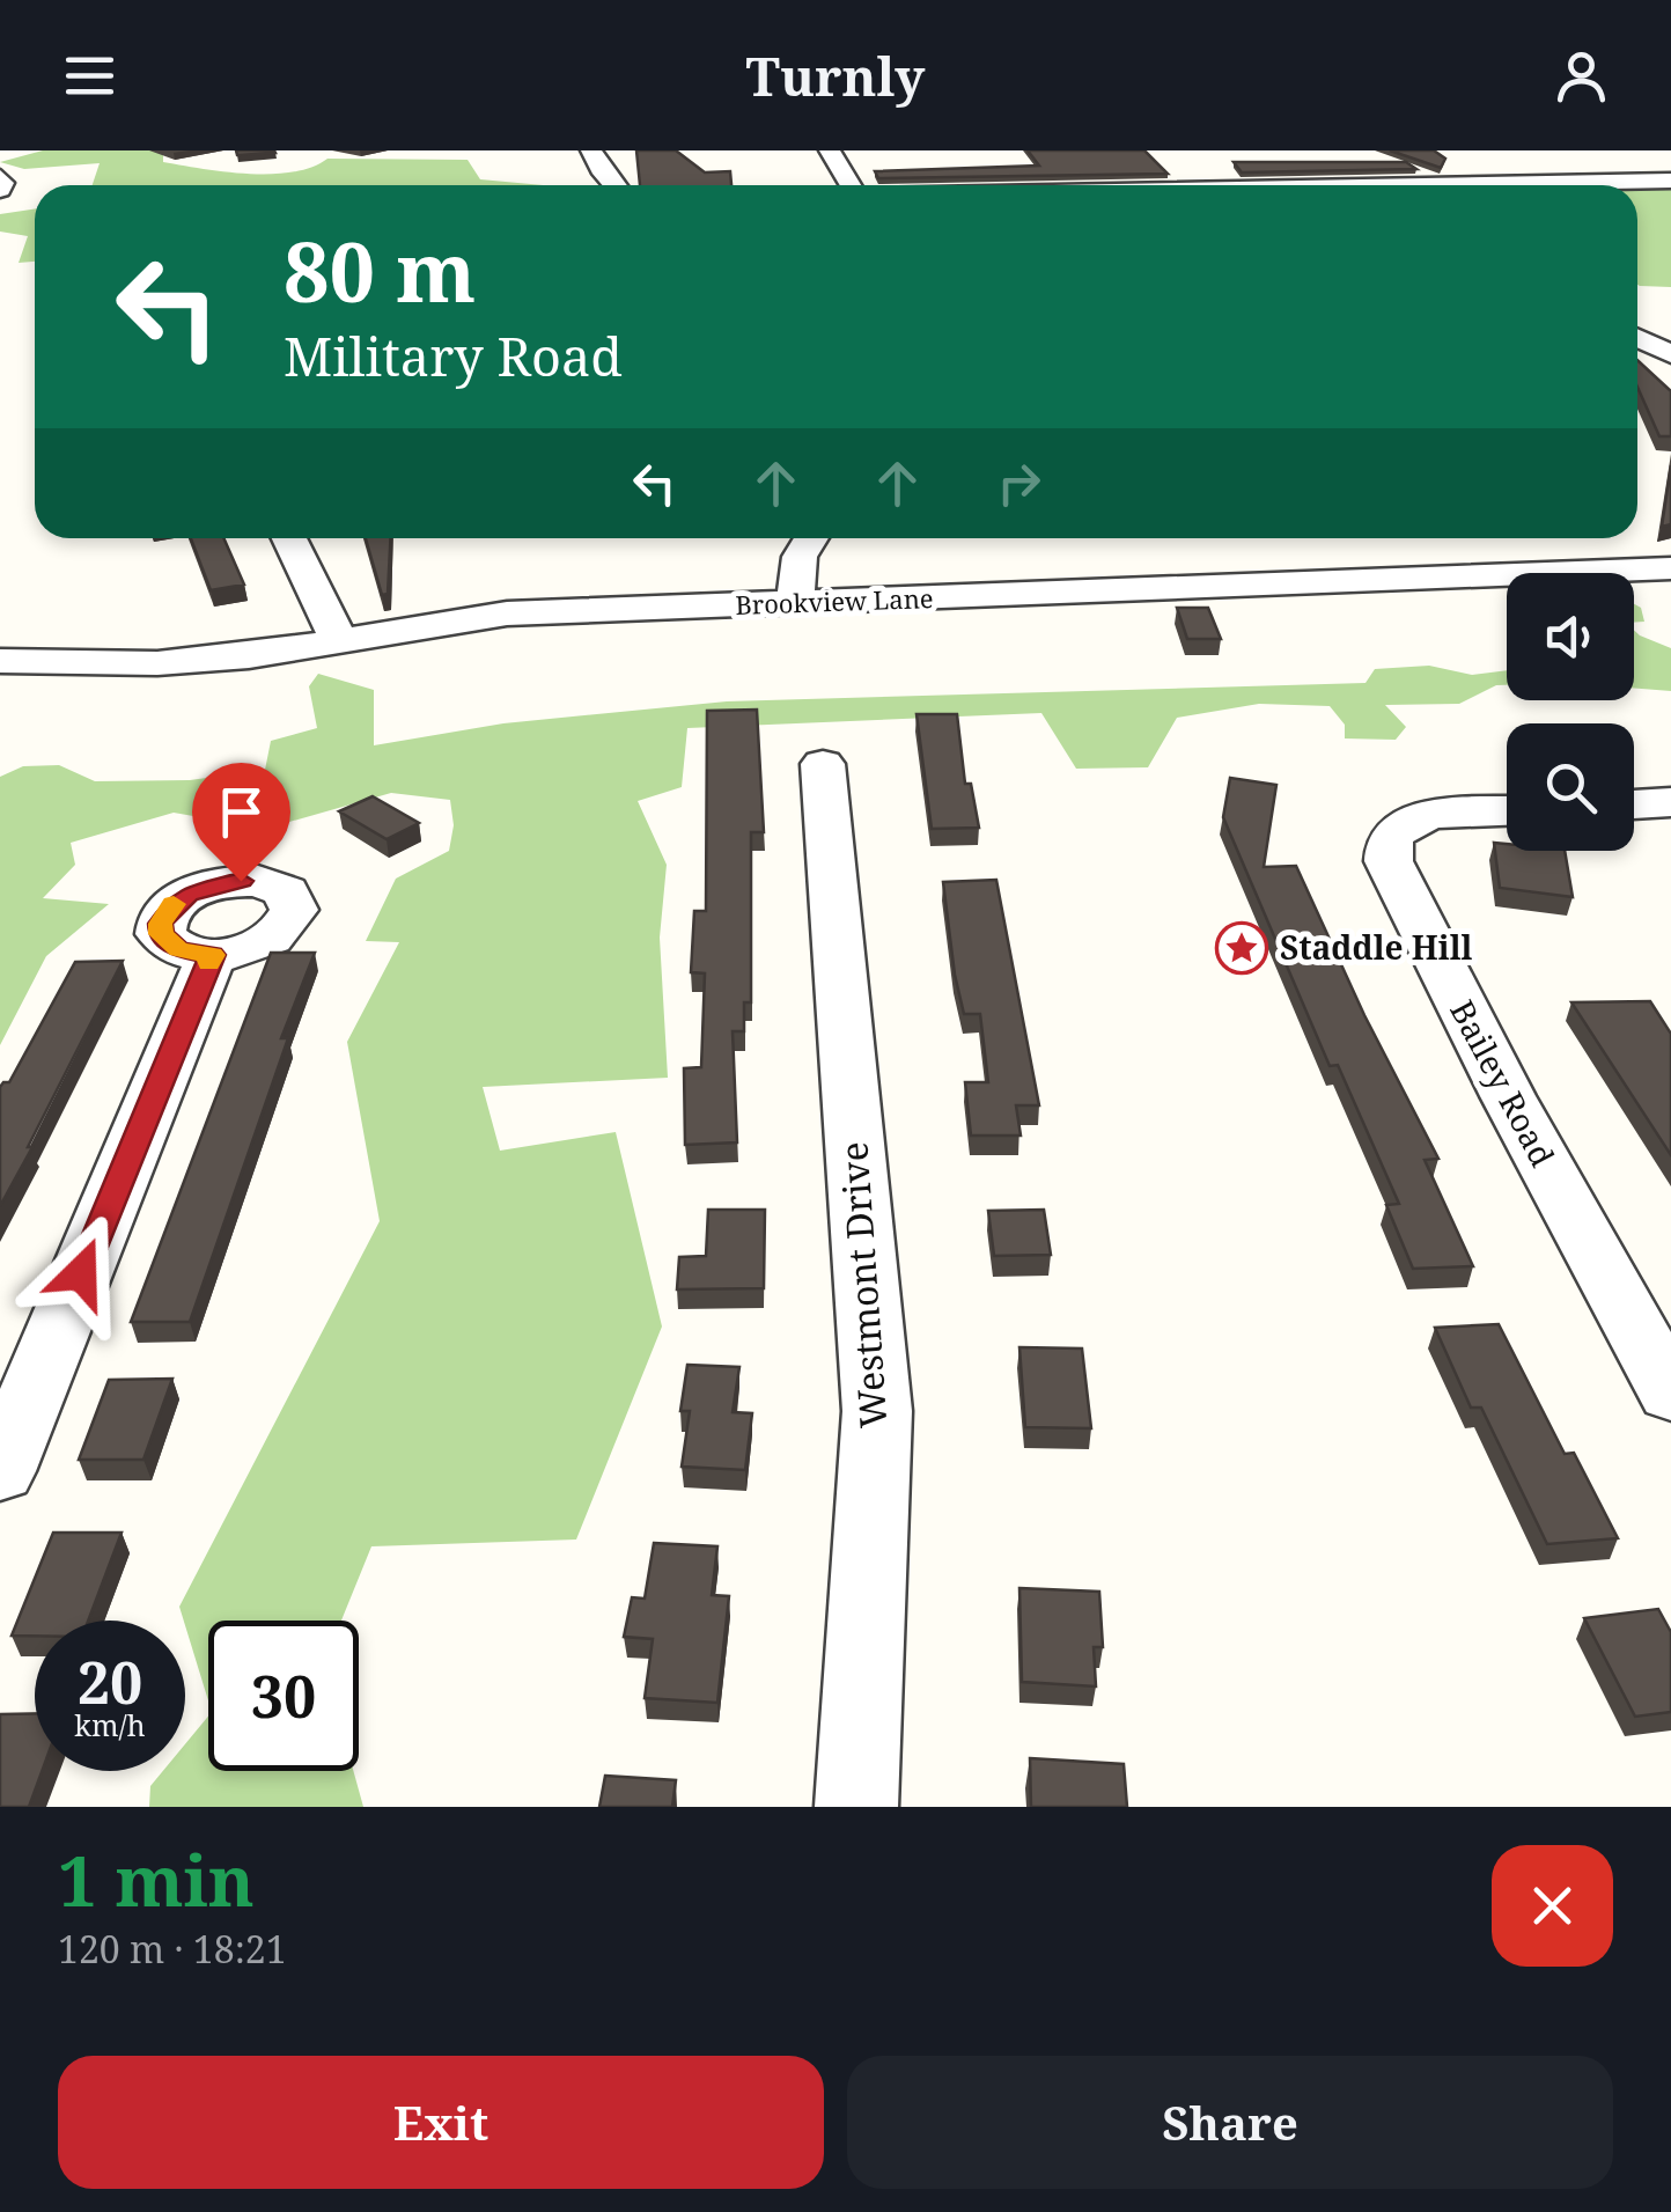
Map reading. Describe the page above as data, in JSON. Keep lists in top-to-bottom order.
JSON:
{
  "streets": {
    "street": ["Brookview Lane", "Bailey Road", "Westmont Drive"]
  },
  "places": {
    "place": ["Staddle Hill"]
  },
  "page": {
    "header": "Turnly",
    "turn": ["80 m", "Military Road"],
    "speed": "20 km/h",
    "limit": "30",
    "heading": ["1 min", "120 m · 18:21"],
    "buttons": ["Exit", "Share"]
  }
}
